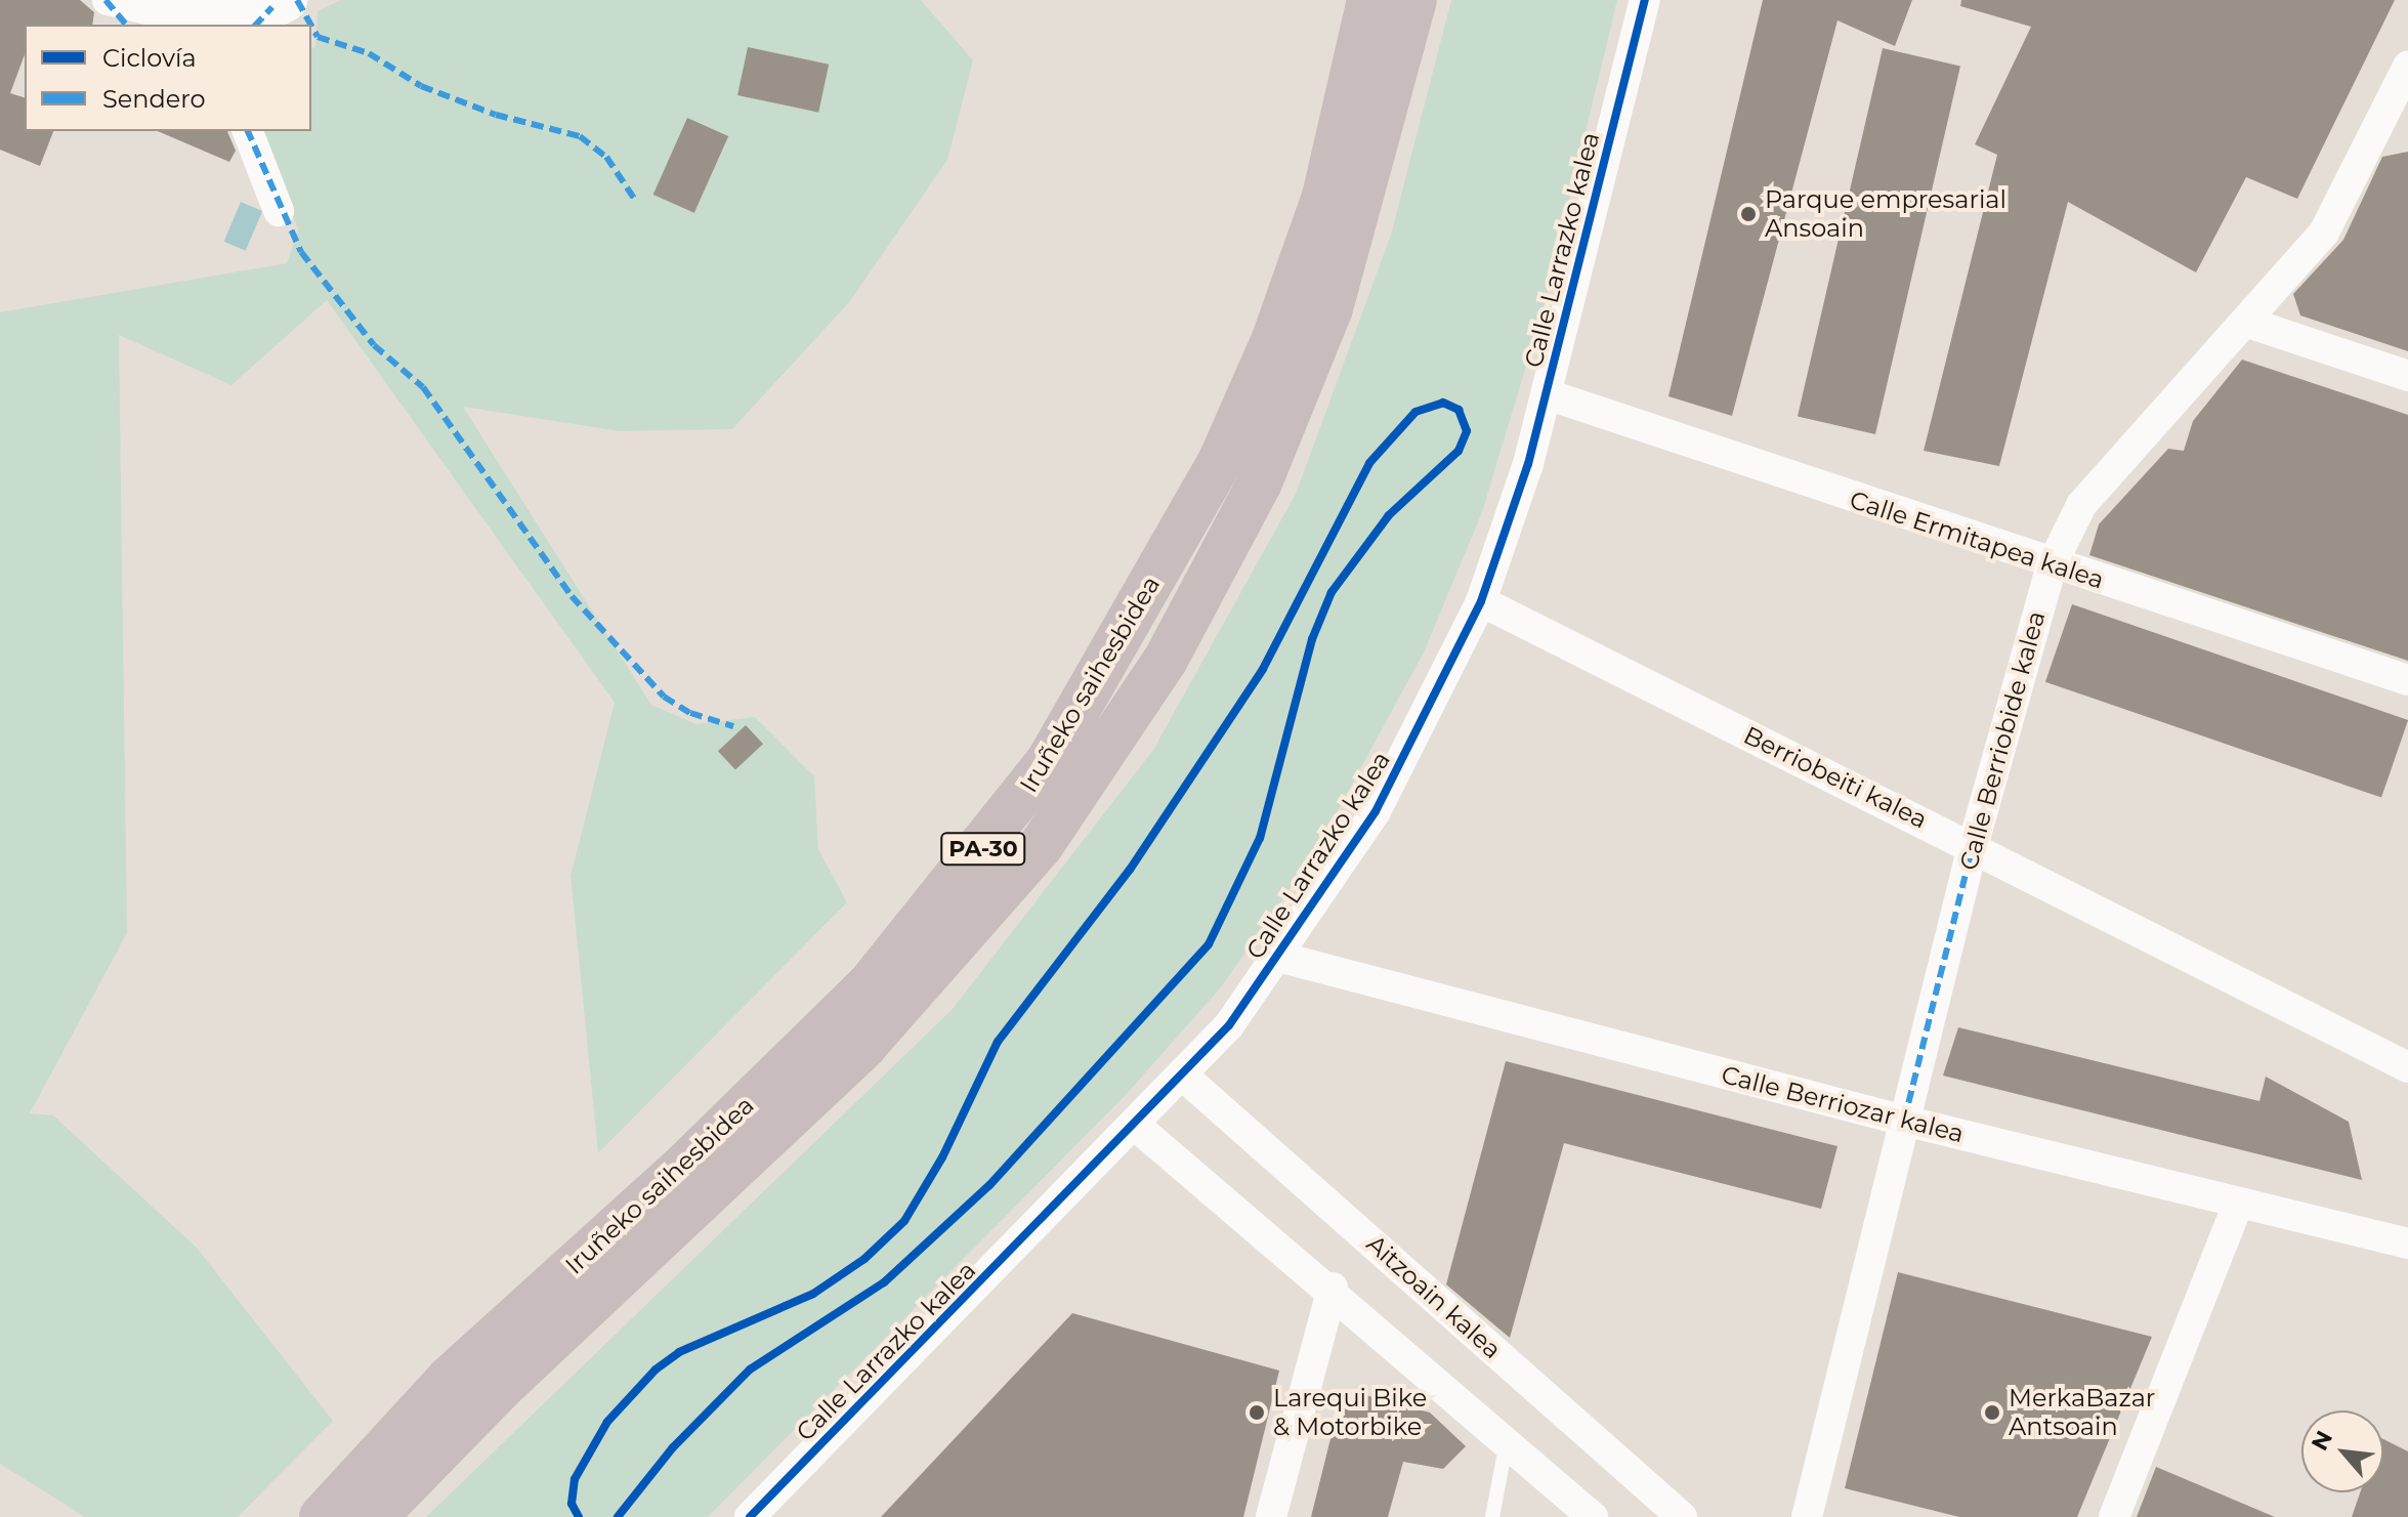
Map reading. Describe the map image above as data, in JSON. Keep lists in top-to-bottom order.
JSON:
{
  "streets": {
    "highway": ["Iruñeko saihesbidea", "PA-30"],
    "street": [
      "Calle Larrazko kalea",
      "Calle Ermitapea kalea",
      "Calle Berriobide kalea",
      "Berriobeiti kalea",
      "Calle Berriozar kalea",
      "Aitzoain kalea"
    ]
  },
  "crossings": [
    ["Calle Larrazko kalea", "Calle Ermitapea kalea"],
    ["Calle Larrazko kalea", "Berriobeiti kalea"],
    ["Calle Larrazko kalea", "Calle Berriozar kalea"],
    ["Calle Larrazko kalea", "Aitzoain kalea"],
    ["Calle Ermitapea kalea", "Calle Berriobide kalea"],
    ["Calle Berriobide kalea", "Berriobeiti kalea"],
    ["Calle Berriobide kalea", "Calle Berriozar kalea"]
  ],
  "places": ["Parque empresarial Ansoain", "Larequi Bike & Motorbike", "MerkaBazar Antsoain"],
  "legend": ["Ciclovía", "Sendero"],
  "north": "top left"
}
